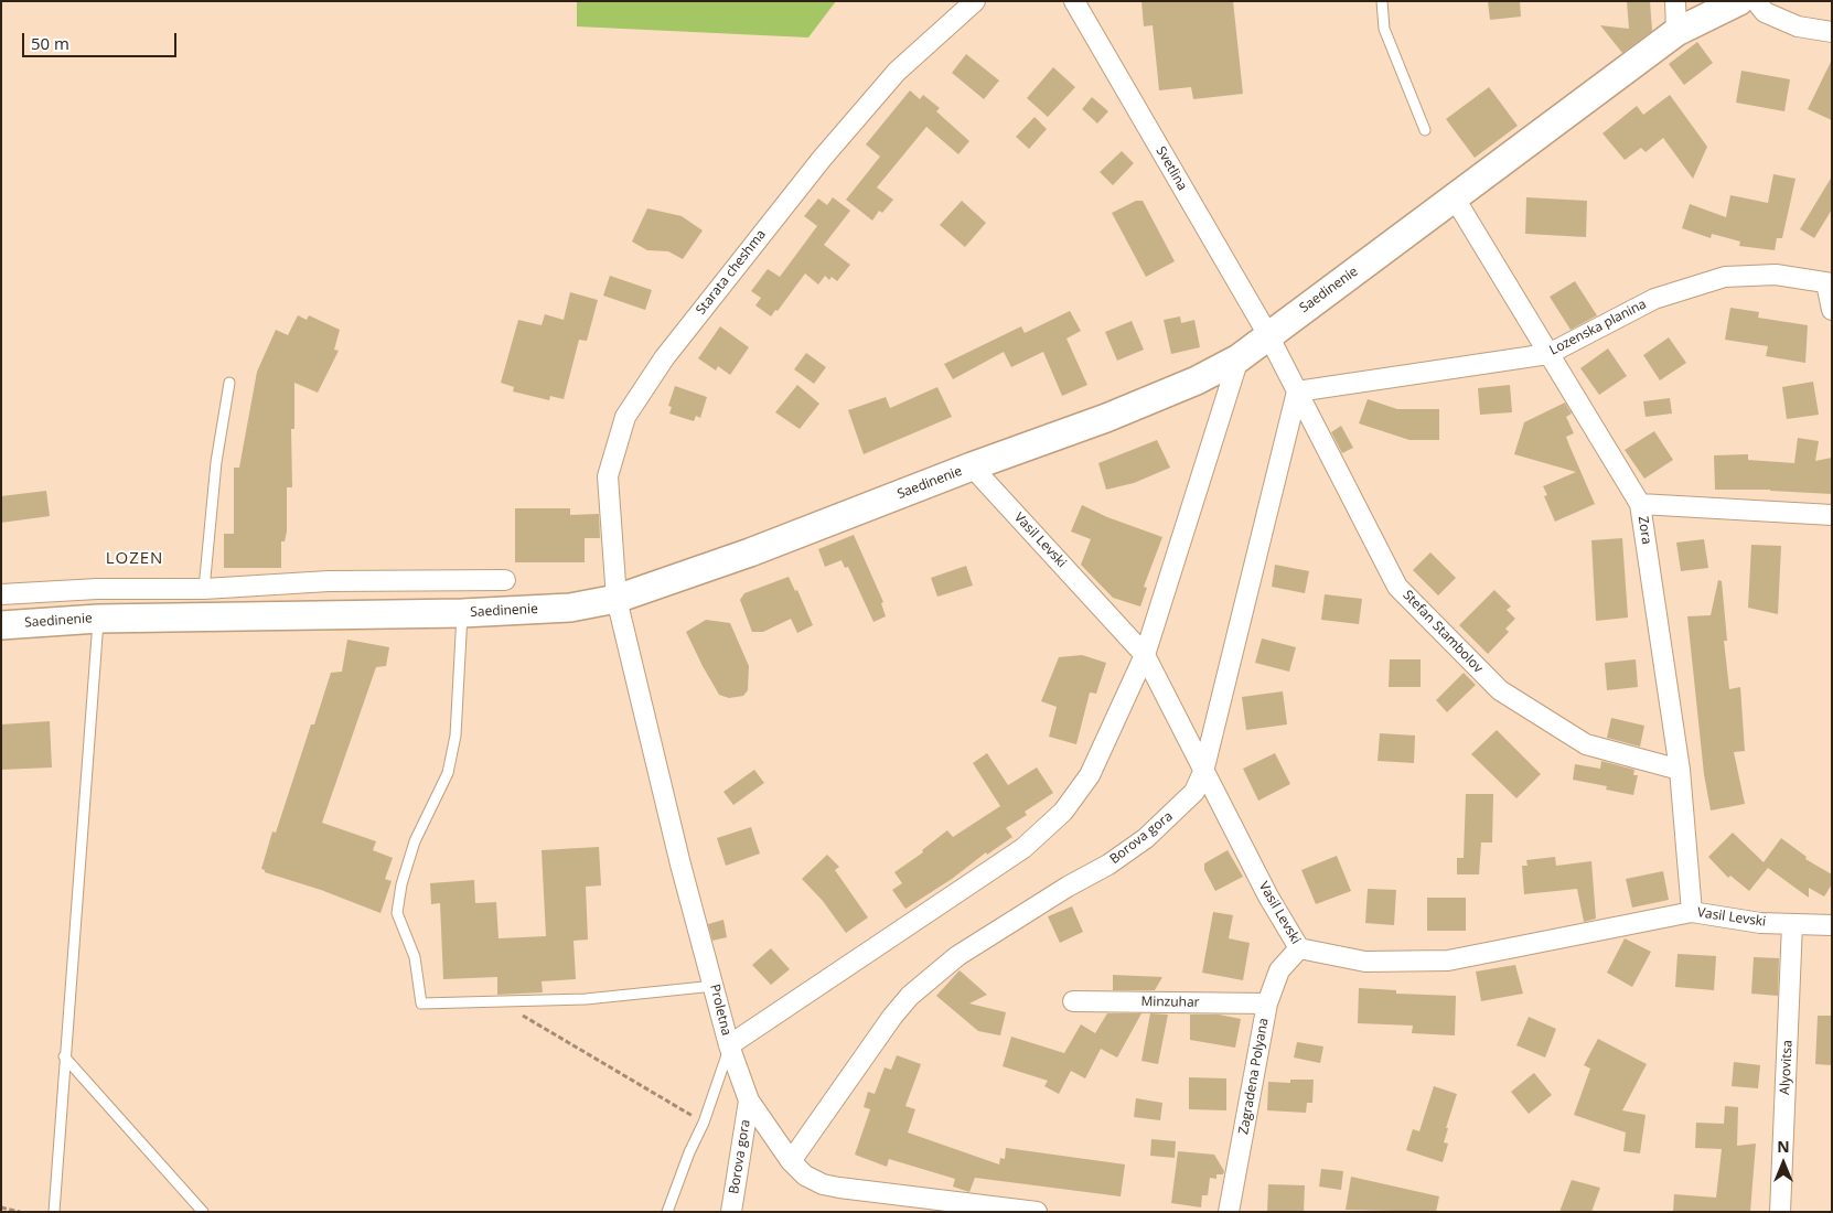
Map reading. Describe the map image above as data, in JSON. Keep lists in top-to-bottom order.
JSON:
{
  "streets": {
    "street": [
      "Svetlina",
      "Starata cheshma",
      "Saedinenie",
      "Lozenska planina",
      "Zora",
      "Vasil Levski",
      "Stefan Stambolov",
      "Borova gora",
      "Minzuhar",
      "Proletna",
      "Alyovitsa",
      "Zagradena Polyana"
    ]
  },
  "crossings": [
    ["Svetlina", "Saedinenie"],
    ["Svetlina", "Stefan Stambolov"],
    ["Starata cheshma", "Saedinenie"],
    ["Starata cheshma", "Proletna"],
    ["Saedinenie", "Zora"],
    ["Saedinenie", "Vasil Levski"],
    ["Saedinenie", "Stefan Stambolov"],
    ["Saedinenie", "Proletna"],
    ["Lozenska planina", "Zora"],
    ["Lozenska planina", "Stefan Stambolov"],
    ["Lozenska planina", "Borova gora"],
    ["Zora", "Vasil Levski"],
    ["Zora", "Stefan Stambolov"],
    ["Vasil Levski", "Borova gora"],
    ["Vasil Levski", "Alyovitsa"],
    ["Vasil Levski", "Zagradena Polyana"],
    ["Stefan Stambolov", "Borova gora"],
    ["Borova gora", "Proletna"],
    ["Minzuhar", "Zagradena Polyana"]
  ],
  "districts": ["LOZEN"],
  "scale_bar": "50 m",
  "north": "top"
}
